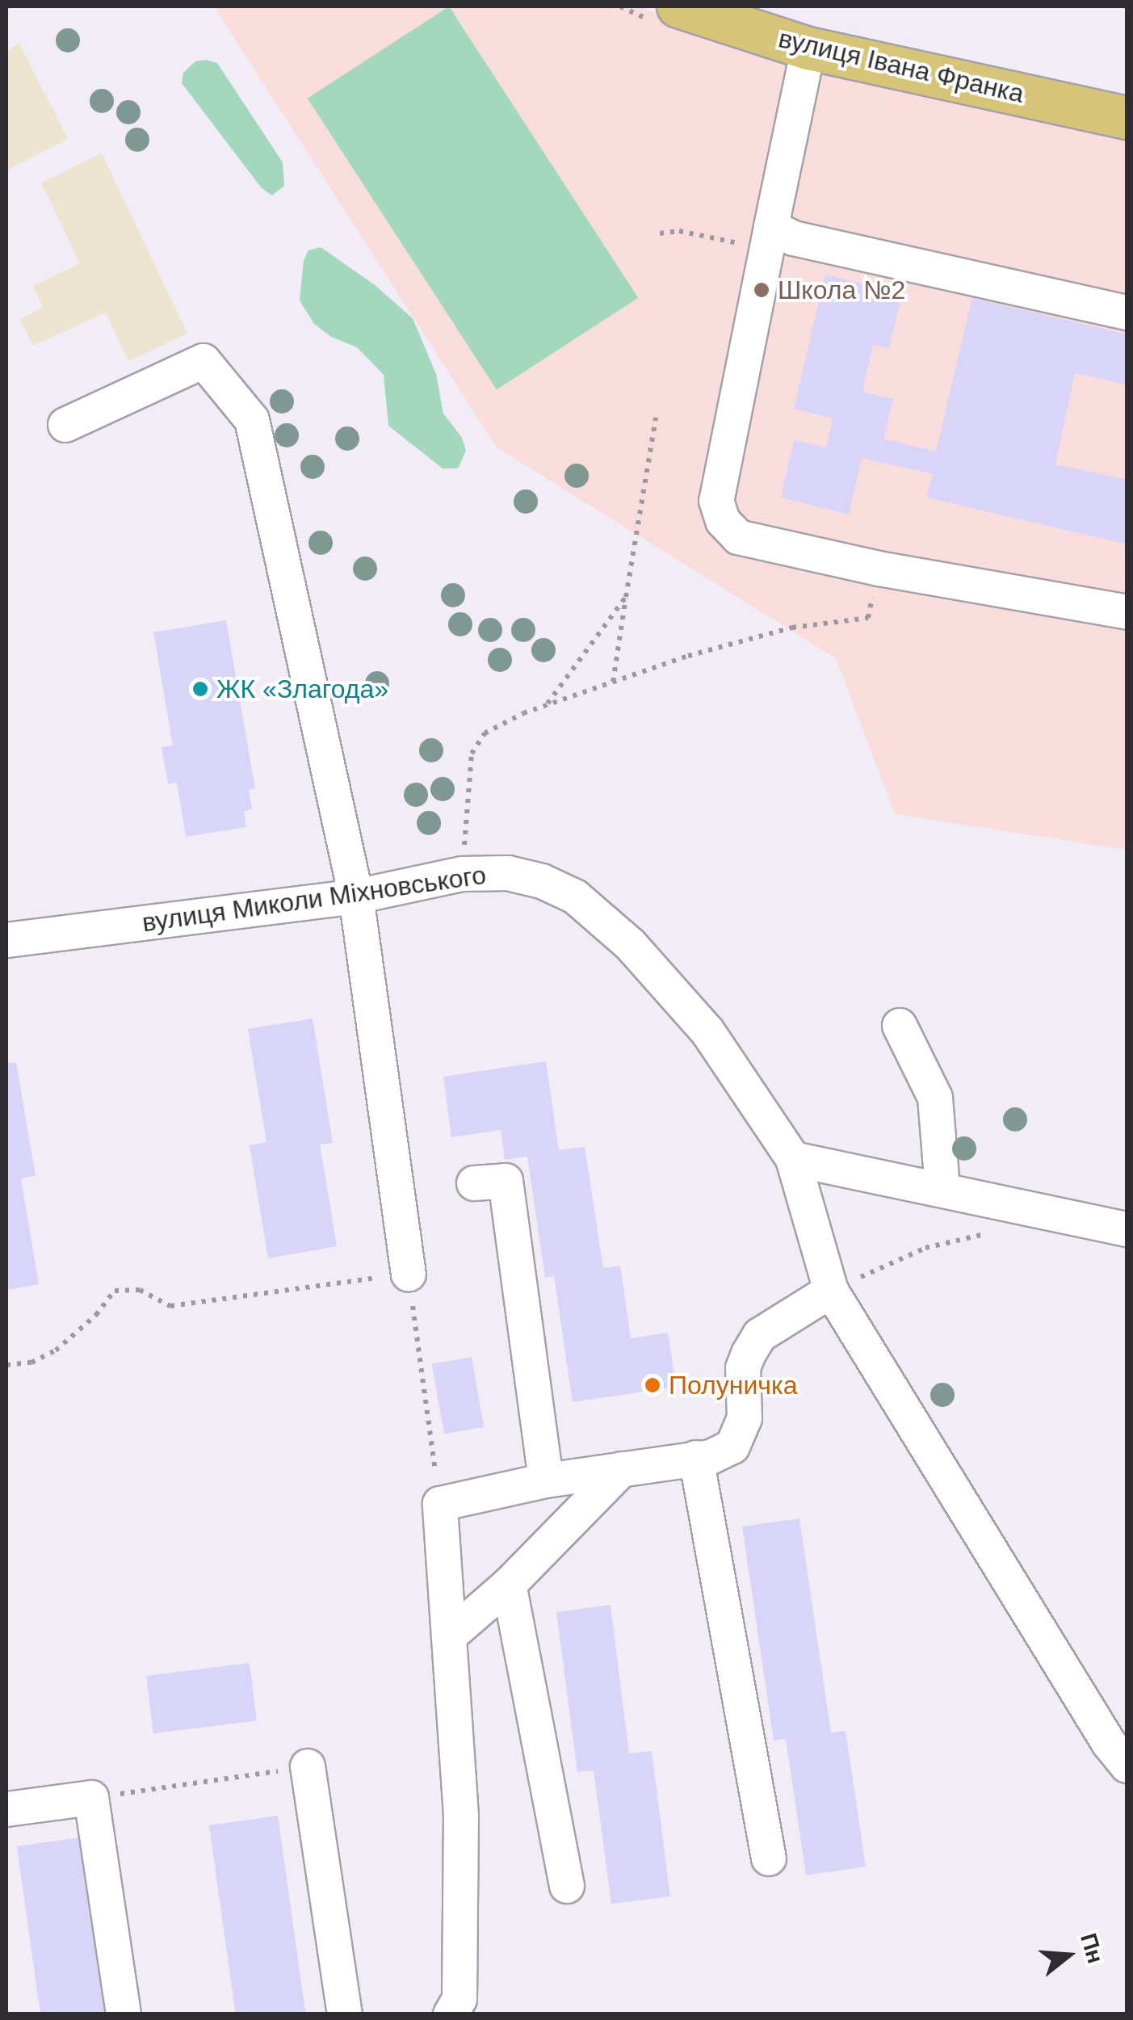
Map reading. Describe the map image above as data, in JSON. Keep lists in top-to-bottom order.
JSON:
{
  "streets": {
    "main road": ["вулиця Івана Франка"],
    "street": ["вулиця Миколи Міхновського"]
  },
  "places": ["Школа №2", "ЖК «Злагода»", "Полуничка"],
  "north": "right"
}
